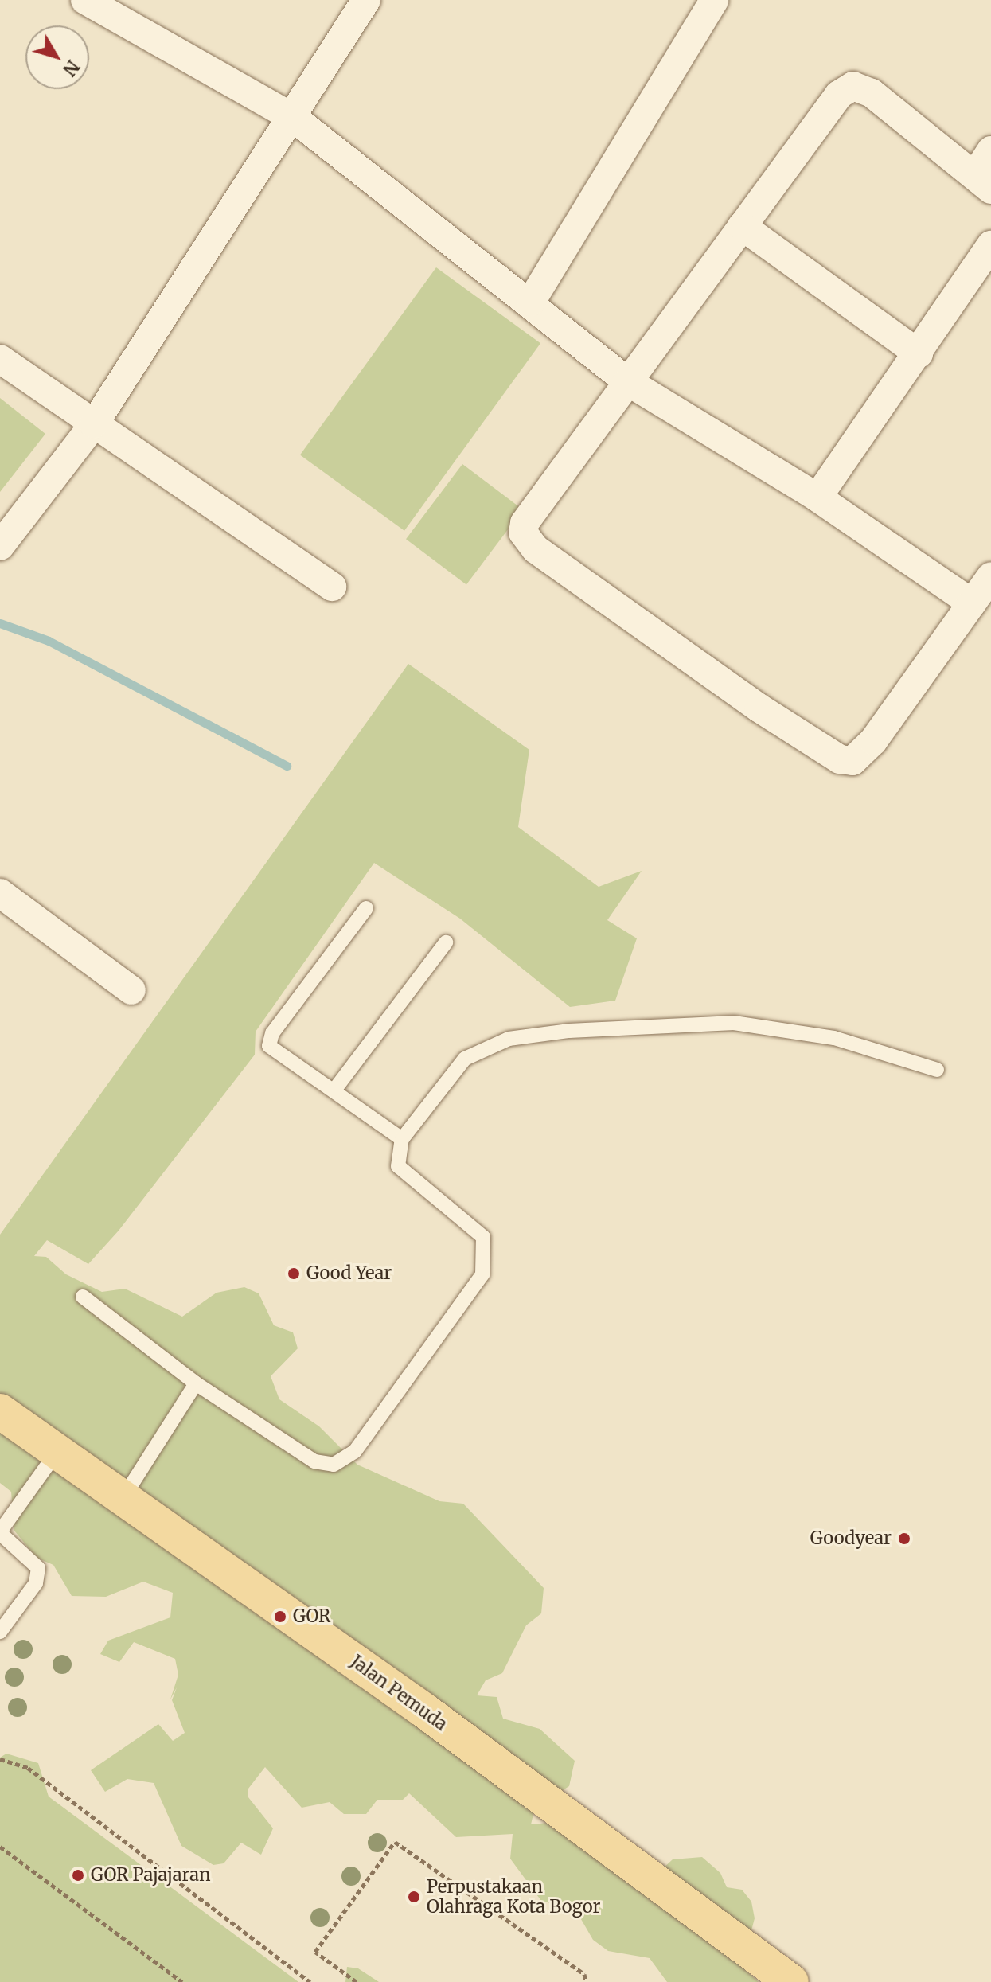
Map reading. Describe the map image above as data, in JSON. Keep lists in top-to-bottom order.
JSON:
{
  "streets": {
    "main road": ["Jalan Pemuda"]
  },
  "places": [
    "Good Year",
    "Goodyear",
    "GOR",
    "GOR Pajajaran",
    "Perpustakaan Olahraga Kota Bogor"
  ],
  "north": "bottom right"
}
